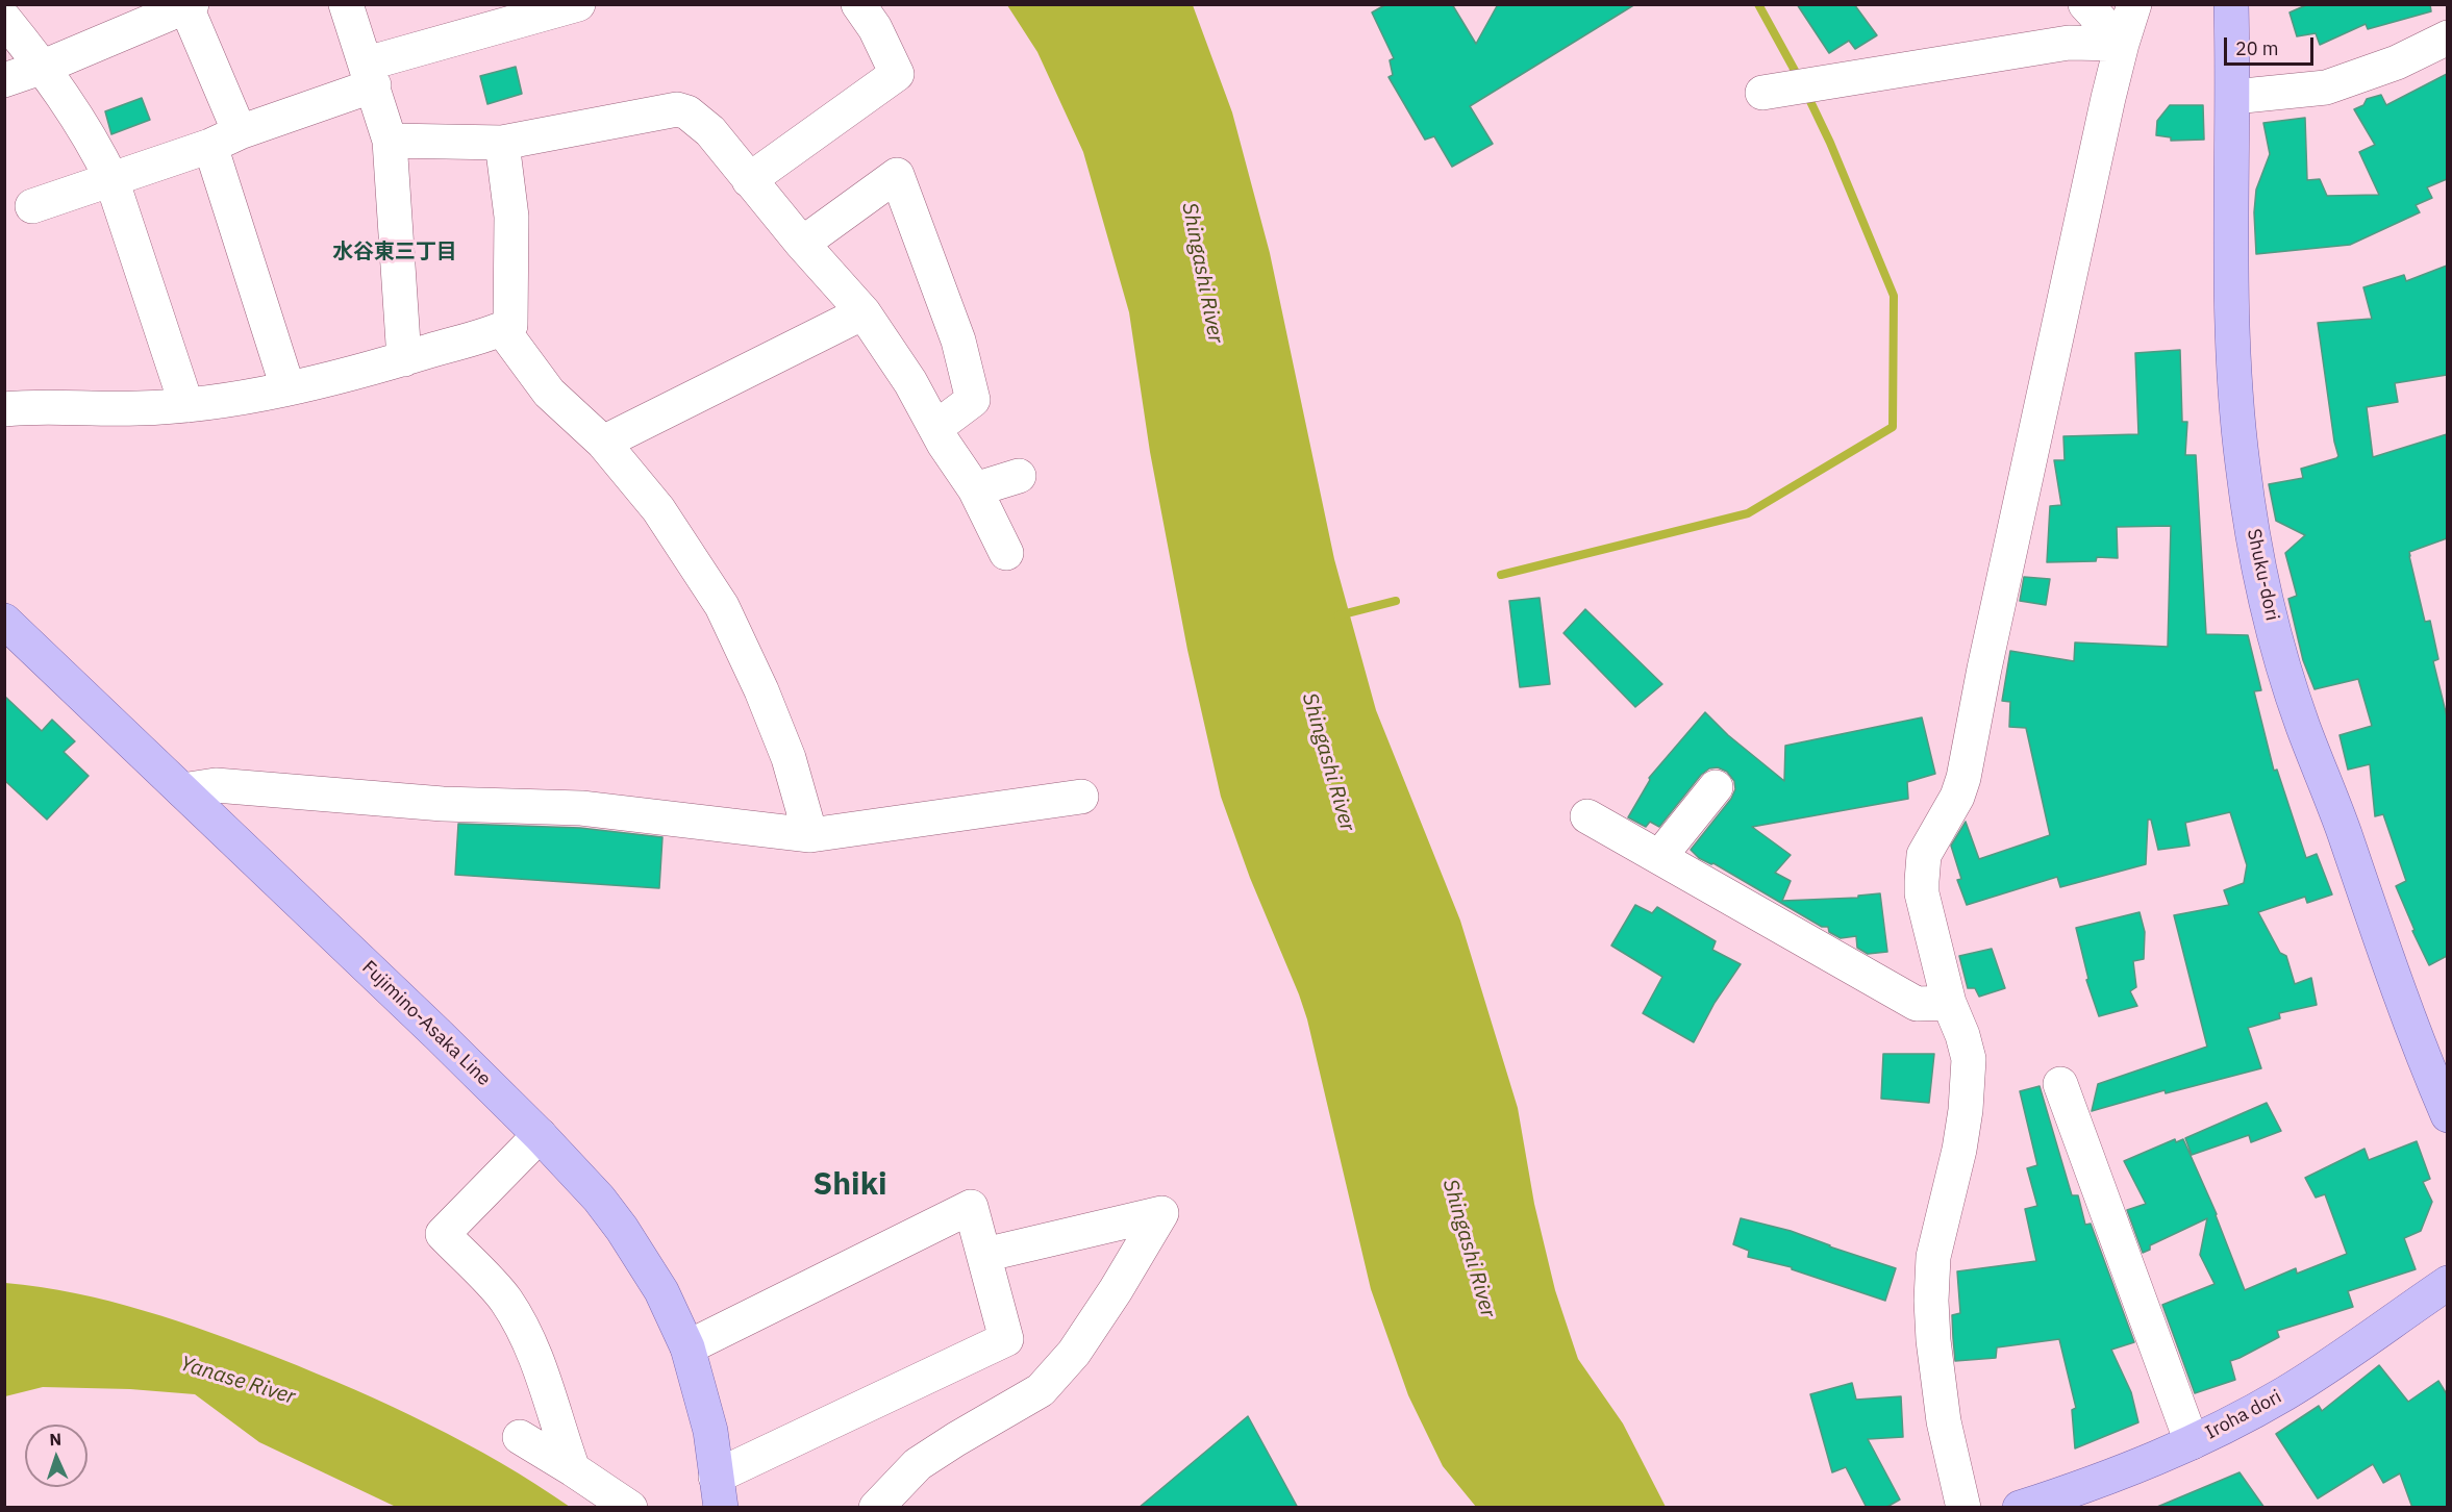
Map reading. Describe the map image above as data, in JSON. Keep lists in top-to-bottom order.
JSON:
{
  "streets": {
    "main road": ["Shuku-dori", "Fujimino-Asaka Line", "Iroha dori"]
  },
  "districts": ["水谷東三丁目", "Shiki"],
  "water": ["Shingashi River", "Yanase River"],
  "scale_bar": "20 m",
  "north": "top"
}
